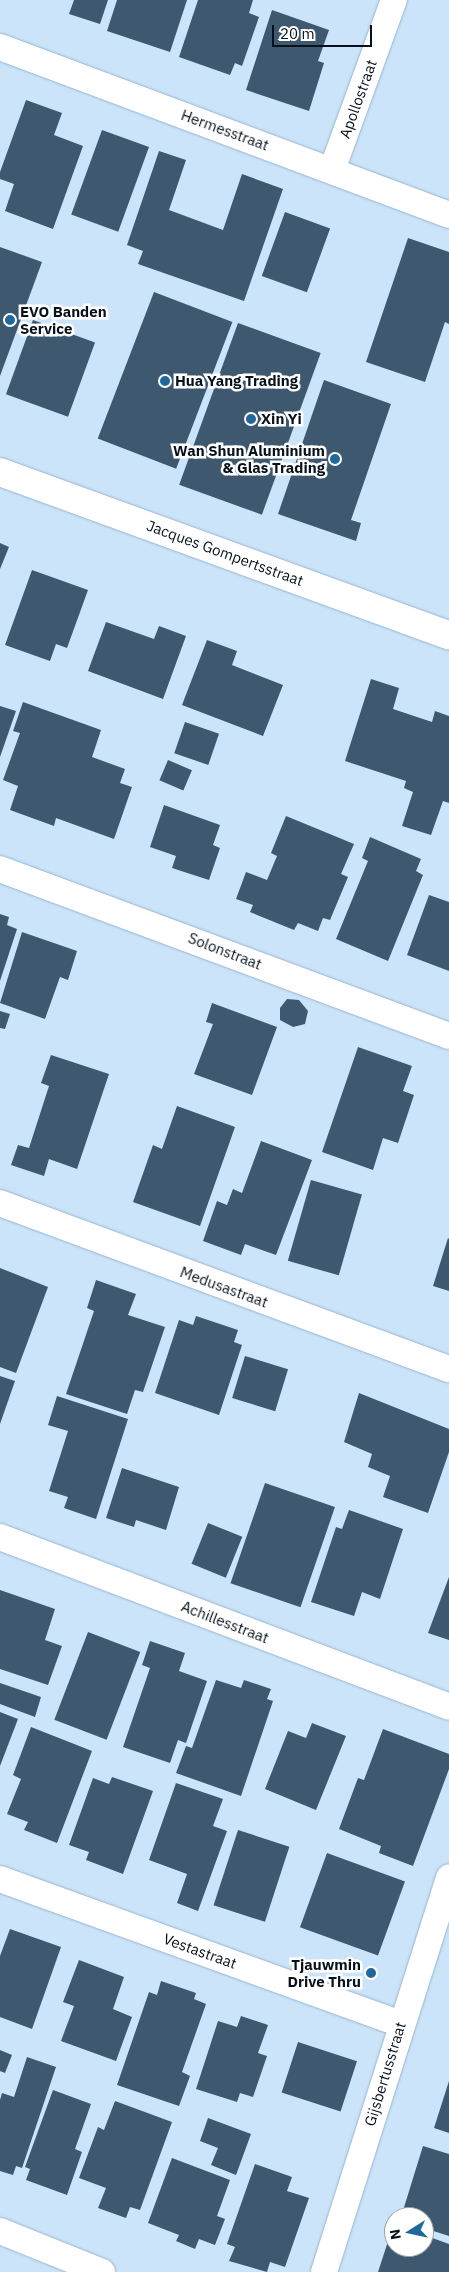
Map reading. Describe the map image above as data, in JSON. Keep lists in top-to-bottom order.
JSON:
{
  "streets": {
    "street": [
      "Apollostraat",
      "Hermesstraat",
      "Jacques Gompertsstraat",
      "Solonstraat",
      "Medusastraat",
      "Achillesstraat",
      "Vestastraat",
      "Gijsbertusstraat"
    ]
  },
  "crossings": [
    ["Apollostraat", "Hermesstraat"],
    ["Vestastraat", "Gijsbertusstraat"]
  ],
  "places": [
    "EVO Banden Service",
    "Hua Yang Trading",
    "Xin Yi",
    "Wan Shun Aluminium & Glas Trading",
    "Tjauwmin Drive Thru"
  ],
  "scale_bar": "20 m",
  "north": "left"
}
